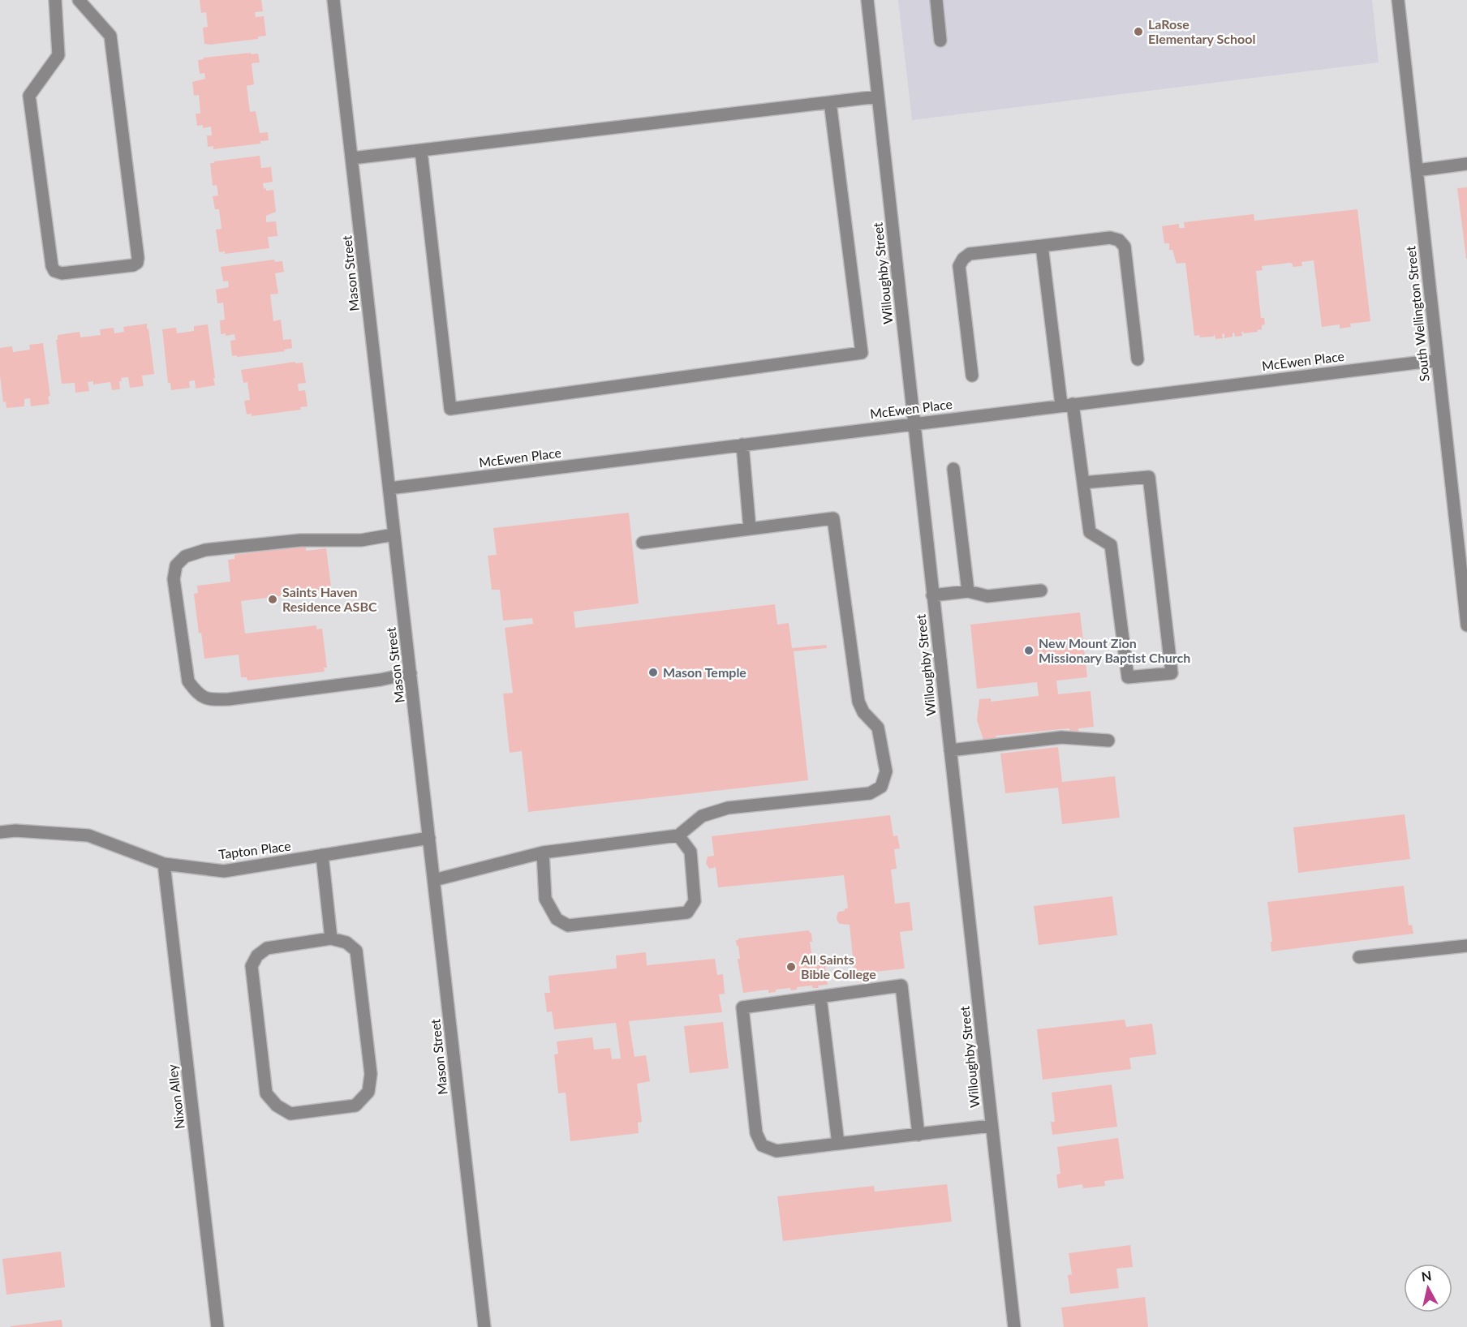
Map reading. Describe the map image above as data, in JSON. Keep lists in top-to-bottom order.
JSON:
{
  "streets": {
    "street": [
      "Mason Street",
      "Willoughby Street",
      "South Wellington Street",
      "McEwen Place",
      "Tapton Place",
      "Nixon Alley"
    ]
  },
  "crossings": [
    ["Mason Street", "McEwen Place"],
    ["Mason Street", "Tapton Place"],
    ["Willoughby Street", "McEwen Place"],
    ["South Wellington Street", "McEwen Place"],
    ["Tapton Place", "Nixon Alley"]
  ],
  "places": [
    "LaRose Elementary School",
    "Saints Haven Residence ASBC",
    "New Mount Zion Missionary Baptist Church",
    "Mason Temple",
    "All Saints Bible College"
  ],
  "north": "top"
}
